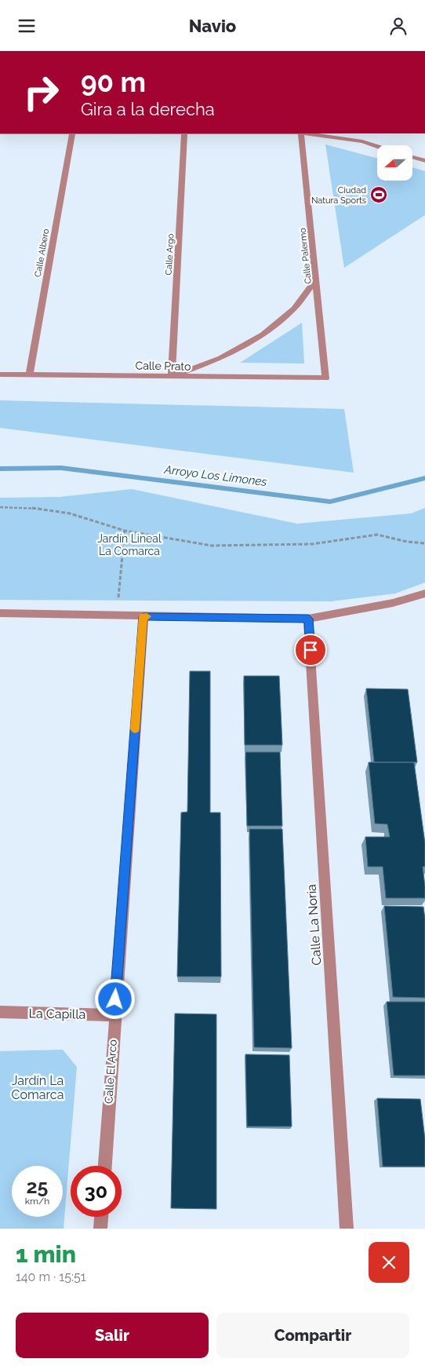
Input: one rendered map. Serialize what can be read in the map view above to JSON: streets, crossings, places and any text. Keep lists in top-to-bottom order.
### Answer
{
  "streets": {
    "street": [
      "Calle Albero",
      "Calle Argo",
      "Calle Palermo",
      "Calle Prato",
      "Calle La Noria",
      "La Capilla",
      "Calle El Arco"
    ]
  },
  "crossings": [
    ["Calle Albero", "Calle Prato"],
    ["Calle Argo", "Calle Prato"],
    ["Calle Palermo", "Calle Prato"],
    ["La Capilla", "Calle El Arco"]
  ],
  "water": ["Arroyo Los Limones"],
  "parks": ["Jardín Lineal La Comarca", "Jardín La Comarca"],
  "places": {
    "sports": ["Ciudad Natura Sports"]
  },
  "north": "left",
  "page": {
    "header": "Navio",
    "turn": ["90 m", "Gira a la derecha"],
    "speed": "25 km/h",
    "limit": "30",
    "heading": ["1 min", "140 m · 15:51"],
    "buttons": ["Salir", "Compartir"]
  }
}
